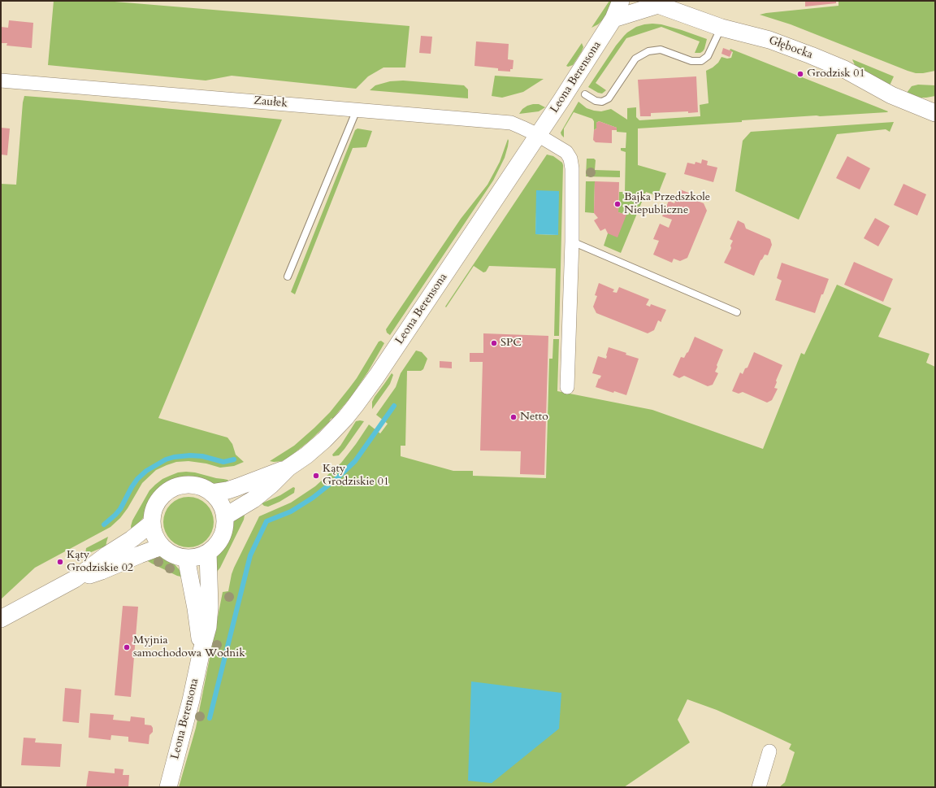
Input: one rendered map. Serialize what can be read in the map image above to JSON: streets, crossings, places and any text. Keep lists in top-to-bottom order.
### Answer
{
  "streets": {
    "street": ["Głębocka", "Leona Berensona", "Zaułek"]
  },
  "crossings": [
    ["Leona Berensona", "Zaułek"]
  ],
  "places": [
    "Grodzisk 01",
    "Bajka Przedszkole Niepubliczne",
    "SPC",
    "Netto",
    "Kąty Grodziskie 01",
    "Kąty Grodziskie 02",
    "Myjnia samochodowa Wodnik"
  ]
}
